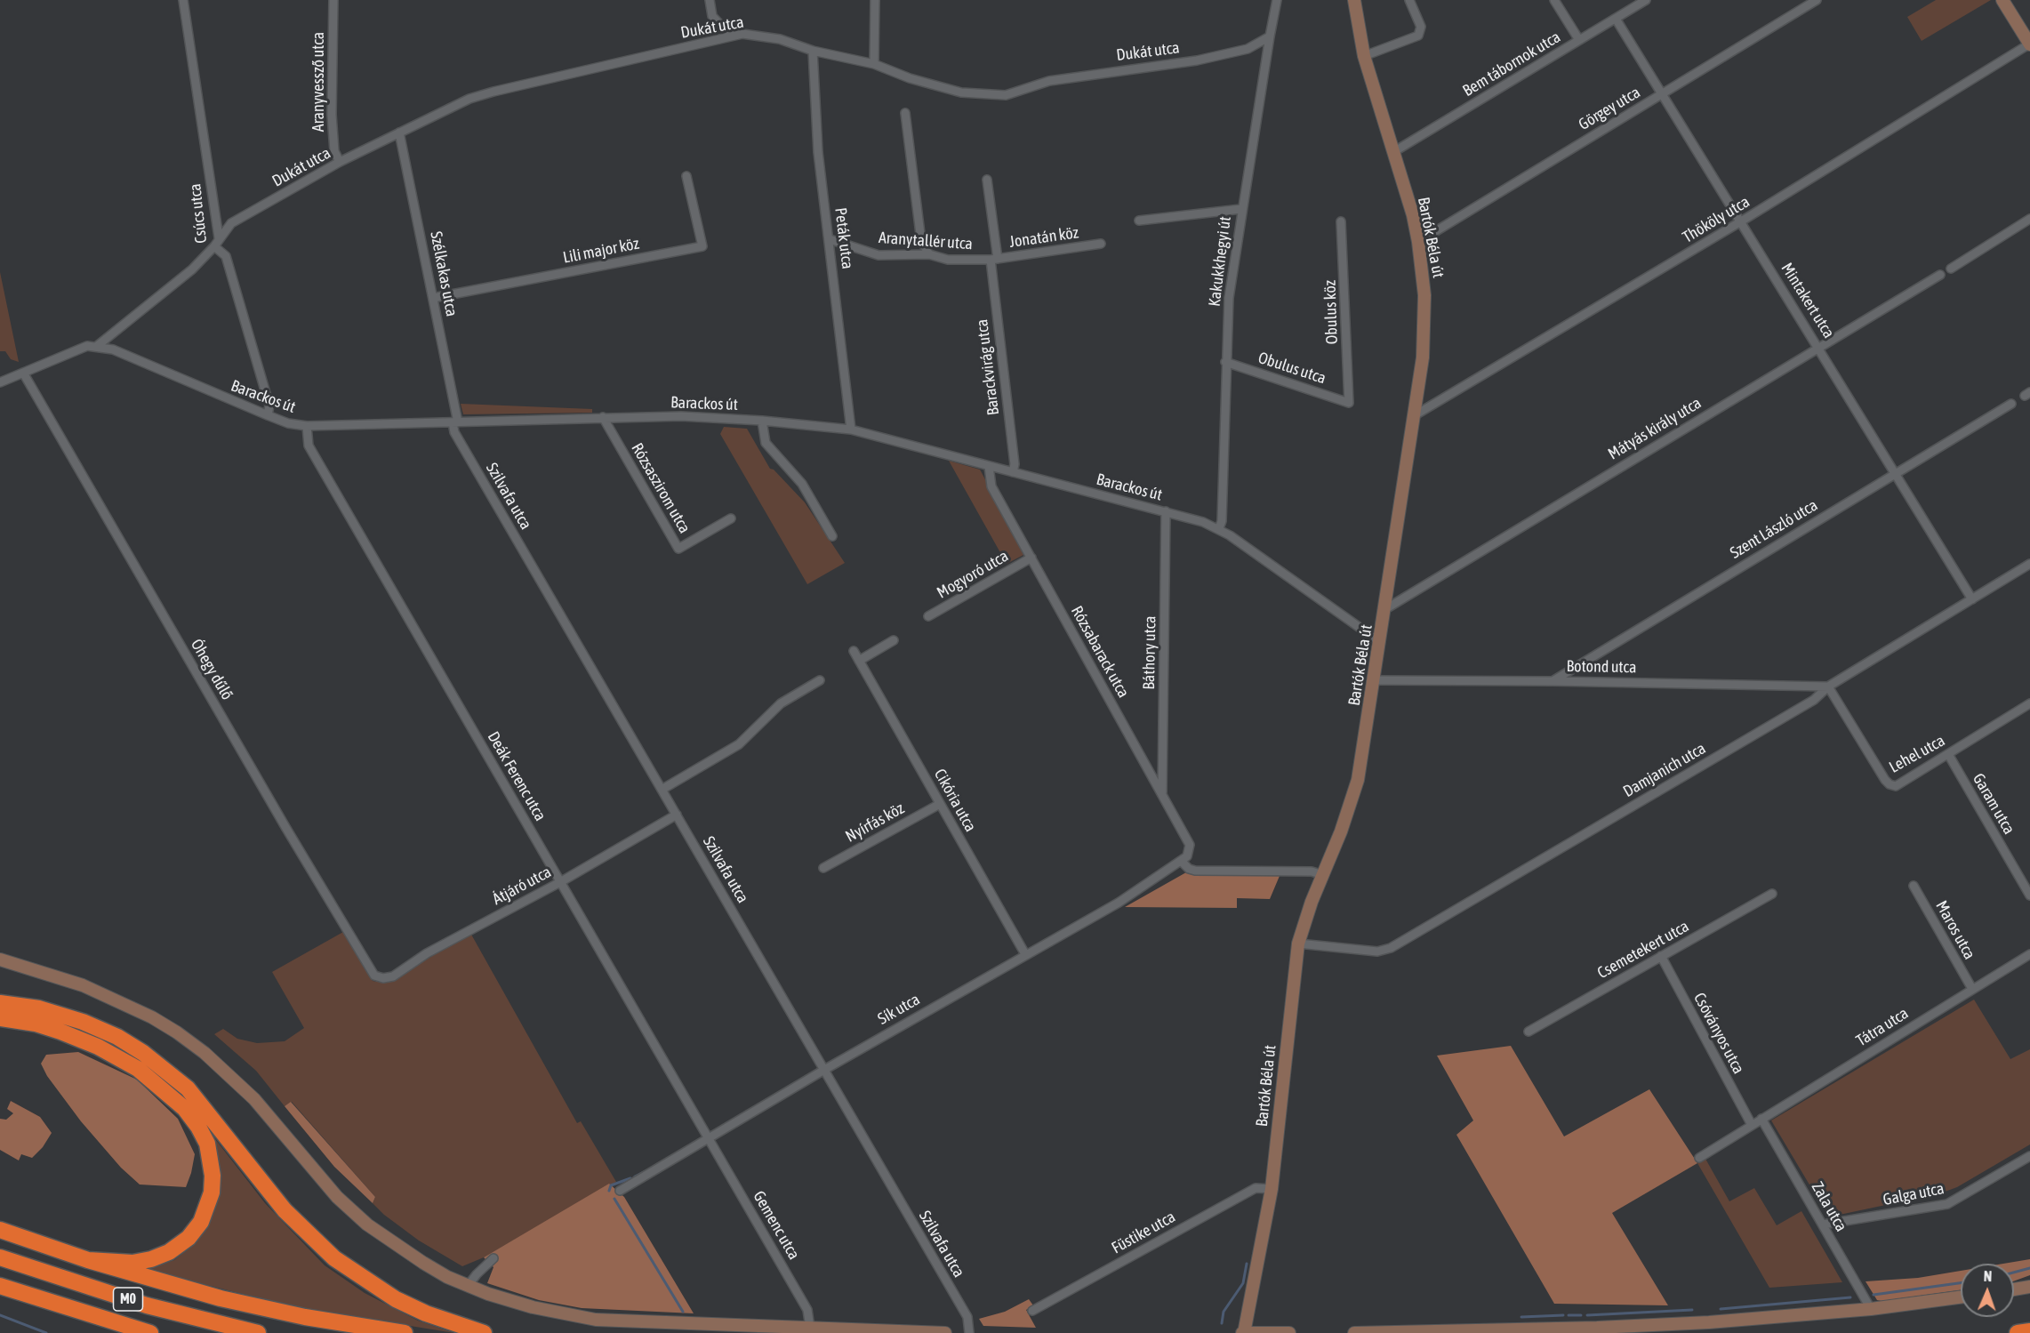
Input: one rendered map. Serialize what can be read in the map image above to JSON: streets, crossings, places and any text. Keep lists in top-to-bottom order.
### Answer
{
  "streets": {
    "highway": ["M0"],
    "street": [
      "Dukát utca",
      "Bem tábornok utca",
      "Aranyvessző utca",
      "Görgey utca",
      "Csúcs utca",
      "Thököly utca",
      "Jonatán köz",
      "Bartók Béla út",
      "Peták utca",
      "Aranytallér utca",
      "Lili major köz",
      "Kakukkhegyi út",
      "Szélkakas utca",
      "Mintakert utca",
      "Obulus köz",
      "Barackvirág utca",
      "Obulus utca",
      "Barackos út",
      "Mátyás király utca",
      "Rózsaszirom utca",
      "Szilvafa utca",
      "Szent László utca",
      "Mogyoró utca",
      "Rózsabarack utca",
      "Báthory utca",
      "Botond utca",
      "Óhegy dűlő",
      "Lehel utca",
      "Damjanich utca",
      "Deák Ferenc utca",
      "Cikória utca",
      "Garam utca",
      "Nyírfás köz",
      "Átjáró utca",
      "Maros utca",
      "Csemetekert utca",
      "Sík utca",
      "Tátra utca",
      "Csóványos utca",
      "Galga utca",
      "Zala utca",
      "Gemenc utca",
      "Füstike utca"
    ]
  },
  "crossings": [
    ["Dukát utca", "Aranyvessző utca"],
    ["Dukát utca", "Csúcs utca"],
    ["Dukát utca", "Peták utca"],
    ["Dukát utca", "Kakukkhegyi út"],
    ["Dukát utca", "Szélkakas utca"],
    ["Bem tábornok utca", "Bartók Béla út"],
    ["Bem tábornok utca", "Mintakert utca"],
    ["Görgey utca", "Bartók Béla út"],
    ["Görgey utca", "Mintakert utca"],
    ["Csúcs utca", "Barackos út"],
    ["Thököly utca", "Bartók Béla út"],
    ["Thököly utca", "Mintakert utca"],
    ["Jonatán köz", "Aranytallér utca"],
    ["Jonatán köz", "Barackvirág utca"],
    ["Bartók Béla út", "Barackos út"],
    ["Bartók Béla út", "Mátyás király utca"],
    ["Bartók Béla út", "Botond utca"],
    ["Bartók Béla út", "Damjanich utca"],
    ["Bartók Béla út", "Füstike utca"],
    ["Peták utca", "Aranytallér utca"],
    ["Peták utca", "Barackos út"],
    ["Aranytallér utca", "Barackvirág utca"],
    ["Lili major köz", "Szélkakas utca"],
    ["Kakukkhegyi út", "Obulus utca"],
    ["Kakukkhegyi út", "Barackos út"],
    ["Szélkakas utca", "Barackos út"],
    ["Szélkakas utca", "Szilvafa utca"],
    ["Mintakert utca", "Mátyás király utca"],
    ["Mintakert utca", "Szent László utca"],
    ["Mintakert utca", "Damjanich utca"],
    ["Obulus köz", "Obulus utca"],
    ["Barackvirág utca", "Barackos út"],
    ["Barackos út", "Rózsaszirom utca"],
    ["Barackos út", "Szilvafa utca"],
    ["Barackos út", "Rózsabarack utca"],
    ["Barackos út", "Báthory utca"],
    ["Barackos út", "Óhegy dűlő"],
    ["Barackos út", "Deák Ferenc utca"],
    ["Szilvafa utca", "Átjáró utca"],
    ["Szilvafa utca", "Sík utca"],
    ["Szent László utca", "Botond utca"],
    ["Mogyoró utca", "Rózsabarack utca"],
    ["Rózsabarack utca", "Báthory utca"],
    ["Rózsabarack utca", "Sík utca"],
    ["Botond utca", "Lehel utca"],
    ["Botond utca", "Damjanich utca"],
    ["Óhegy dűlő", "Átjáró utca"],
    ["Lehel utca", "Damjanich utca"],
    ["Lehel utca", "Garam utca"],
    ["Deák Ferenc utca", "Átjáró utca"],
    ["Deák Ferenc utca", "Sík utca"],
    ["Deák Ferenc utca", "Gemenc utca"],
    ["Cikória utca", "Nyírfás köz"],
    ["Cikória utca", "Sík utca"],
    ["Maros utca", "Tátra utca"],
    ["Csemetekert utca", "Csóványos utca"],
    ["Sík utca", "Gemenc utca"],
    ["Tátra utca", "Csóványos utca"],
    ["Tátra utca", "Zala utca"],
    ["Galga utca", "Zala utca"]
  ],
  "north": "top"
}
